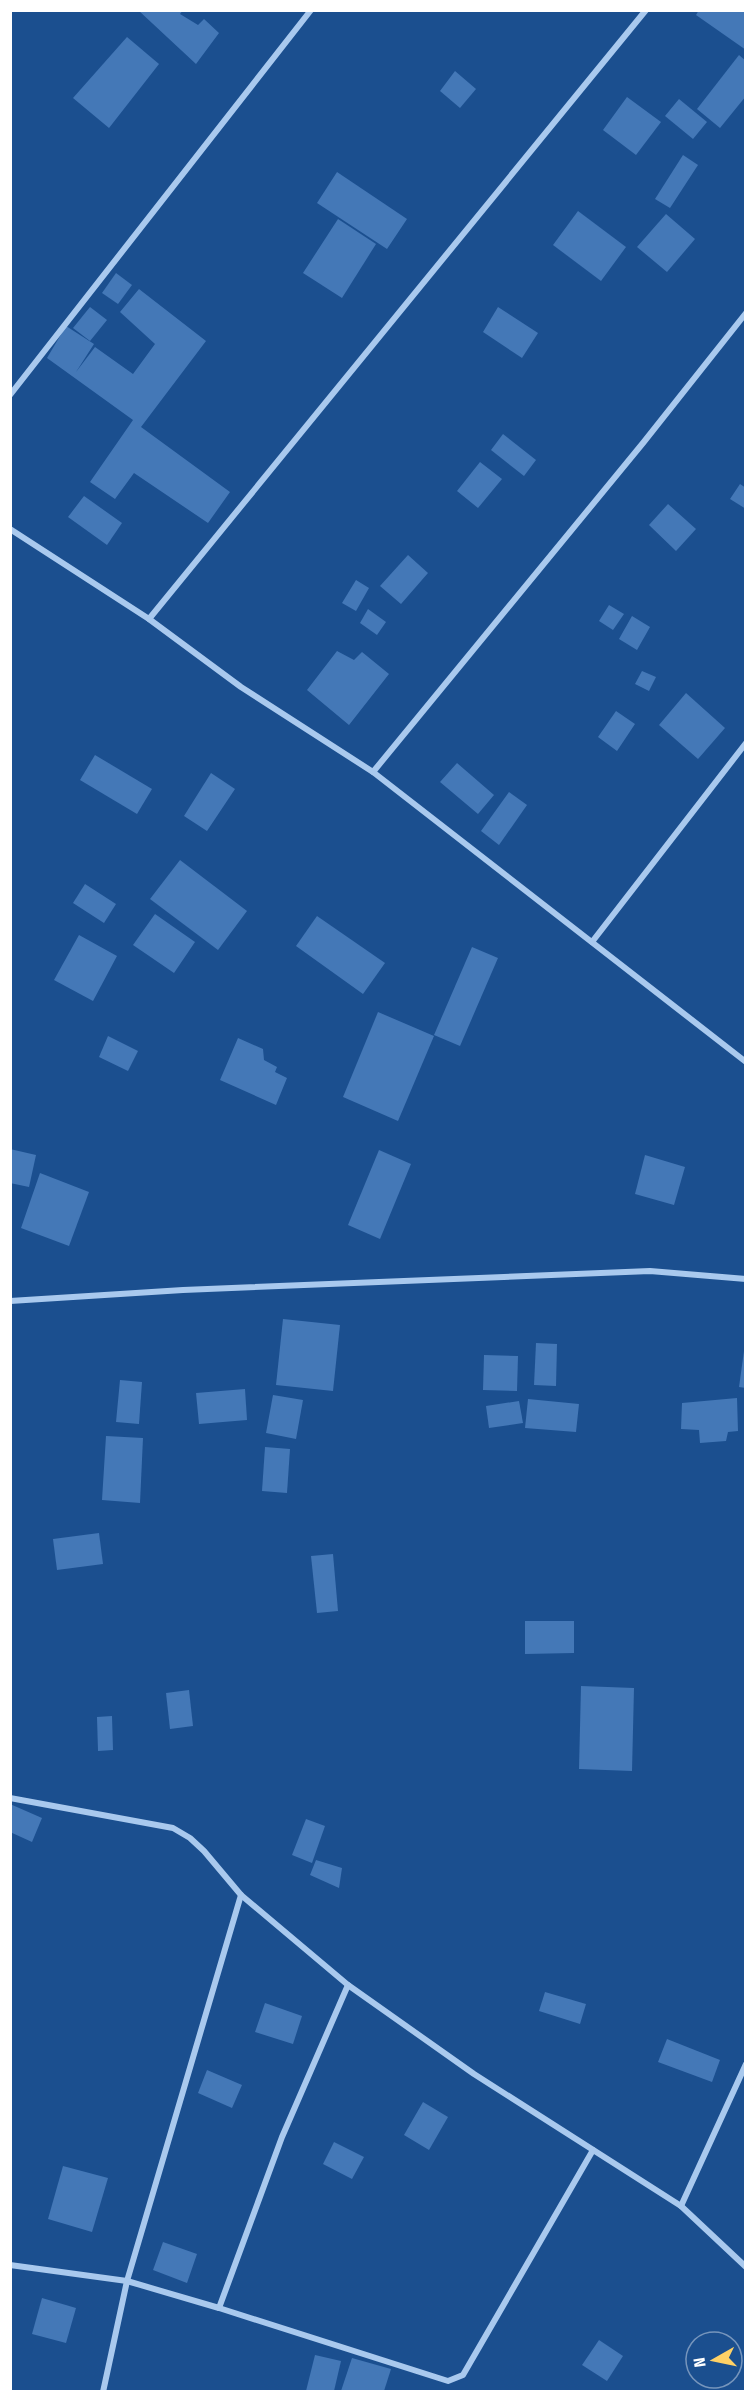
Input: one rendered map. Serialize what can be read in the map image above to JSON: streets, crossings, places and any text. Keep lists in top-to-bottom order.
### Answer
{
  "north": "left"
}
